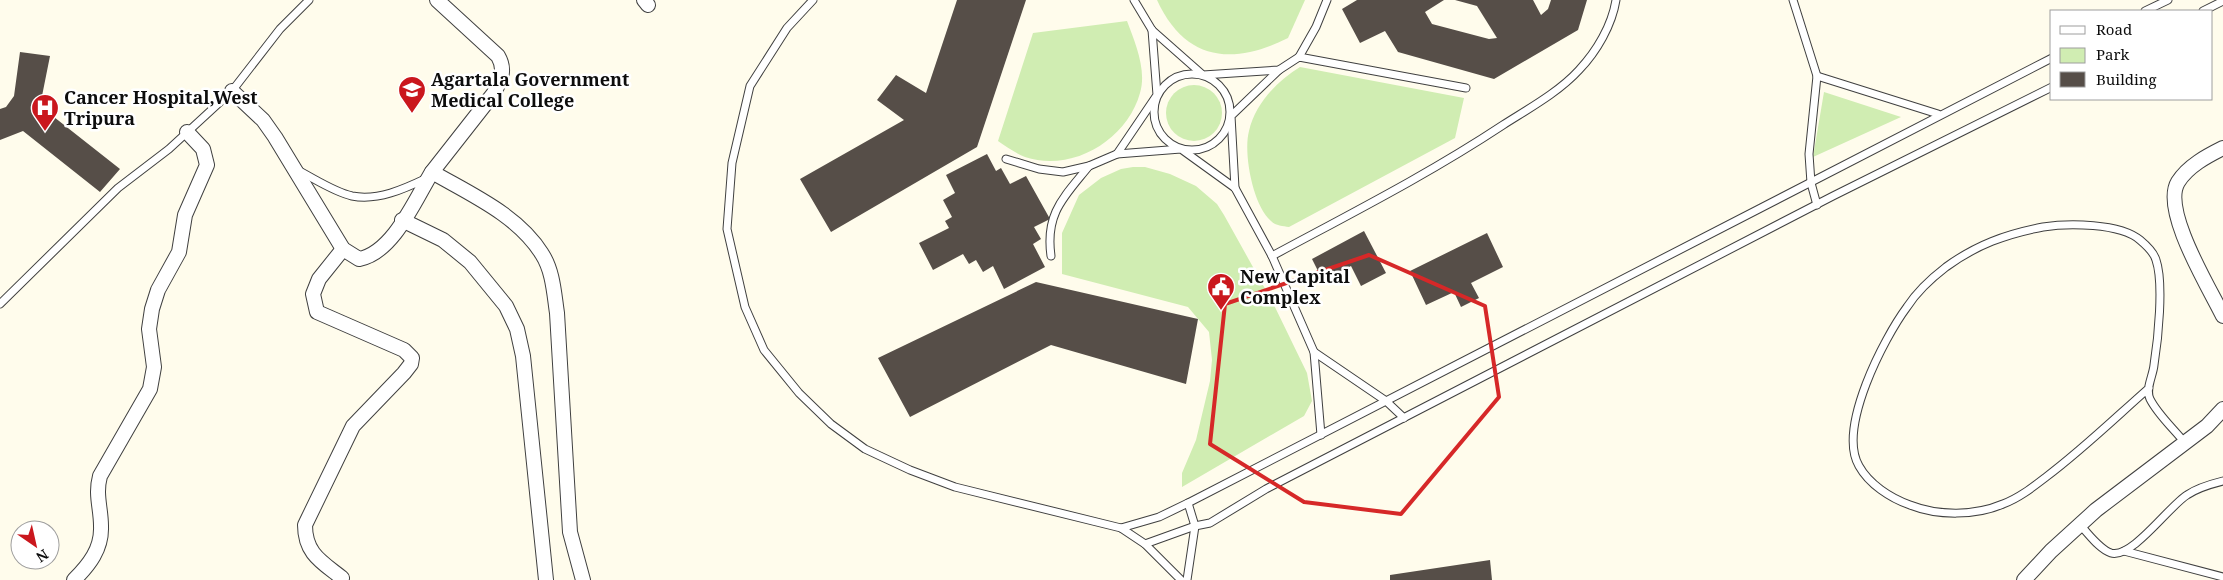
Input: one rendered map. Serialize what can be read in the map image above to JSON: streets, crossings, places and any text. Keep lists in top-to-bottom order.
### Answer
{
  "places": {
    "school or university": ["Agartala Government Medical College"],
    "hospital": ["Cancer Hospital,West Tripura"],
    "public building": ["New Capital Complex"]
  },
  "legend": ["Road", "Park", "Building"],
  "north": "bottom right"
}
